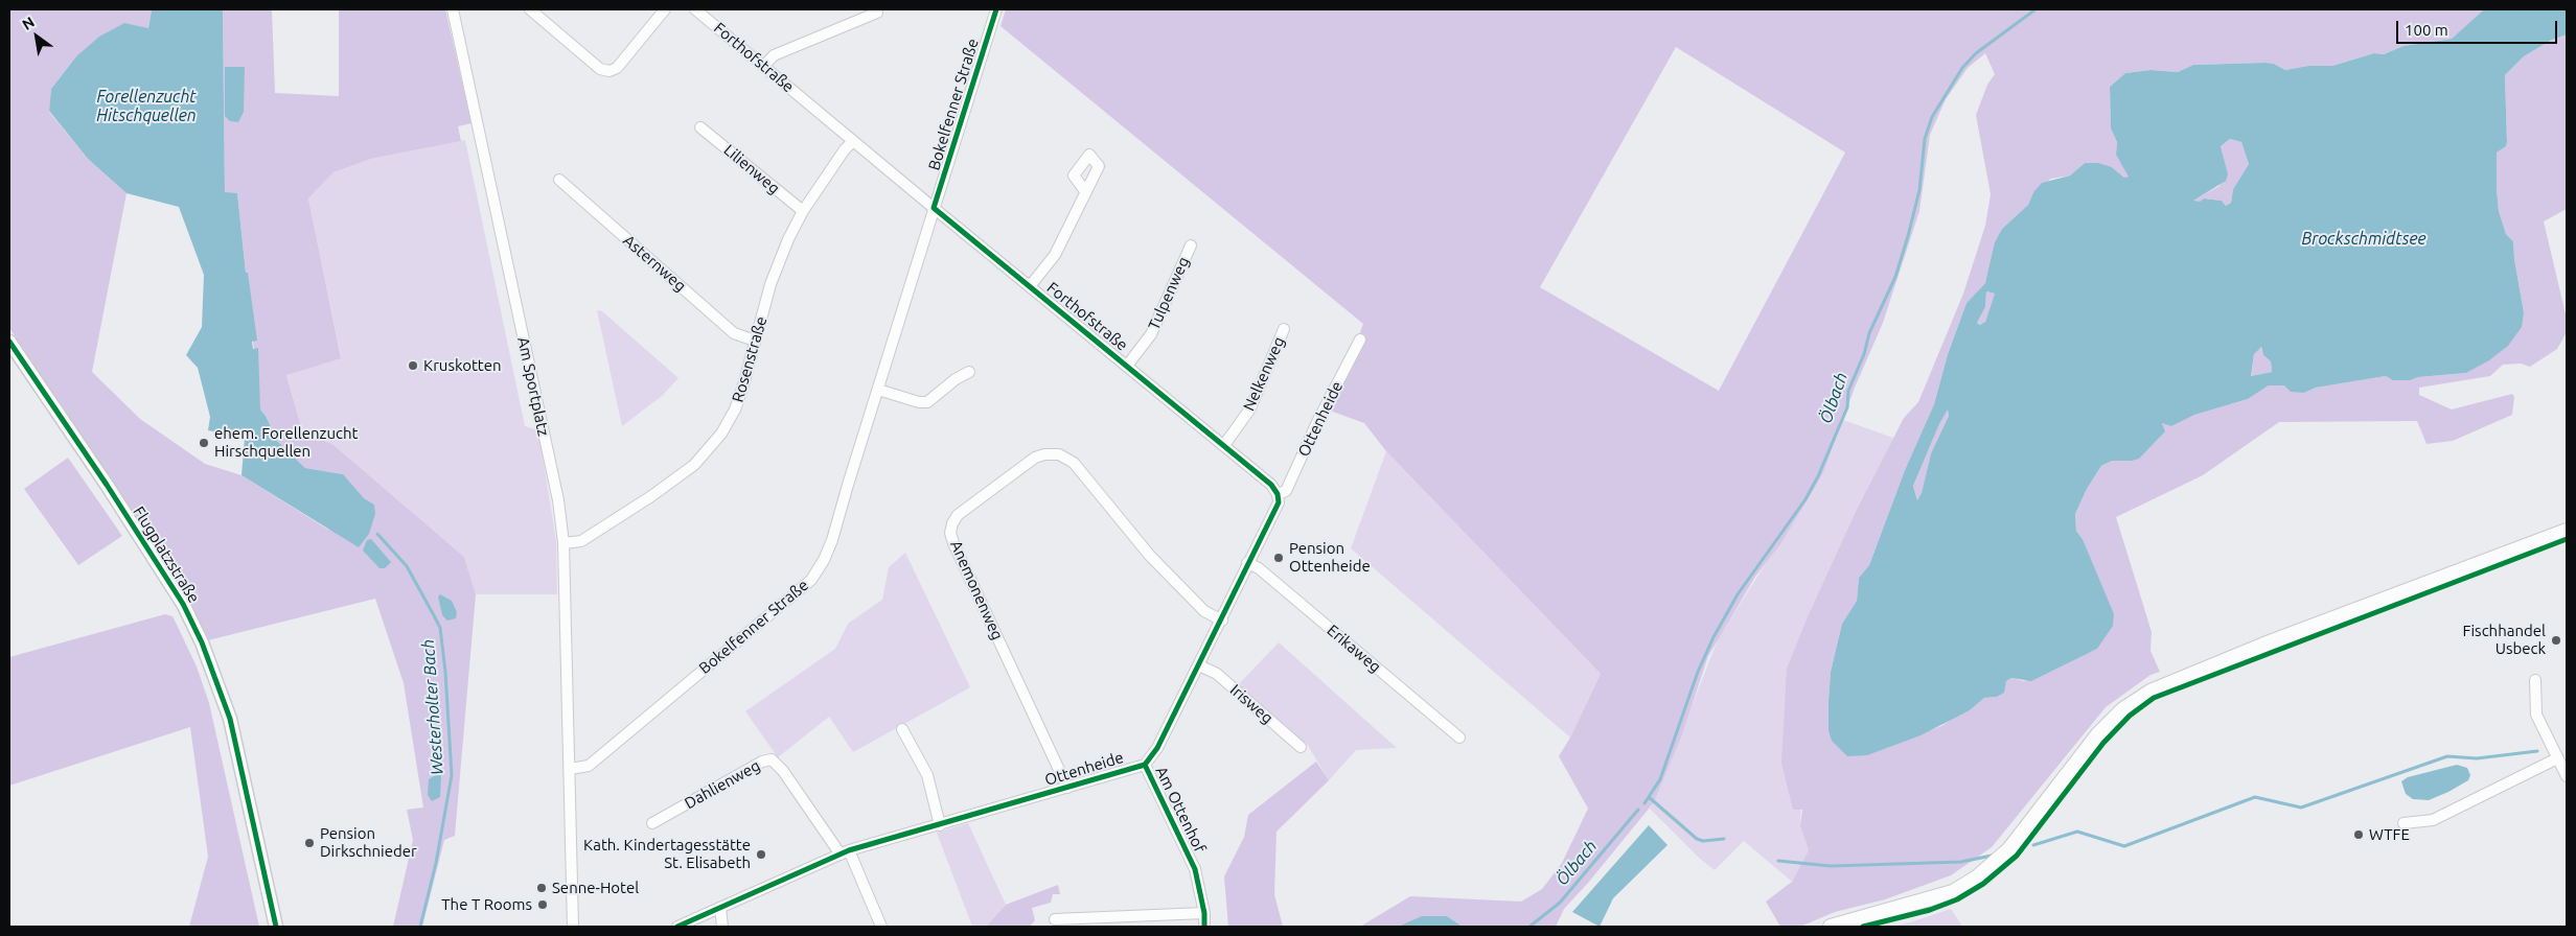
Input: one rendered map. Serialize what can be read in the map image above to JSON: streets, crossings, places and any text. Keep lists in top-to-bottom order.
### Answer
{
  "streets": {
    "street": [
      "Forthofstraße",
      "Bokelfenner Straße",
      "Lilienweg",
      "Asternweg",
      "Tulpenweg",
      "Rosenstraße",
      "Nelkenweg",
      "Am Sportplatz",
      "Ottenheide",
      "Flugplatzstraße",
      "Anemonenweg",
      "Erikaweg",
      "Irisweg",
      "Dahlienweg",
      "Am Ottenhof"
    ]
  },
  "crossings": [
    ["Forthofstraße", "Bokelfenner Straße"],
    ["Forthofstraße", "Tulpenweg"],
    ["Forthofstraße", "Rosenstraße"],
    ["Forthofstraße", "Nelkenweg"],
    ["Bokelfenner Straße", "Am Sportplatz"],
    ["Lilienweg", "Rosenstraße"],
    ["Asternweg", "Rosenstraße"],
    ["Rosenstraße", "Am Sportplatz"],
    ["Ottenheide", "Anemonenweg"],
    ["Ottenheide", "Erikaweg"],
    ["Ottenheide", "Irisweg"],
    ["Ottenheide", "Dahlienweg"],
    ["Ottenheide", "Am Ottenhof"]
  ],
  "water": [
    "Forellenzucht Hitschquellen",
    "Brockschmidtsee",
    "Ölbach",
    "Westerholter Bach"
  ],
  "places": [
    "Kruskotten",
    "ehem. Forellenzucht Hirschquellen",
    "Pension Ottenheide",
    "Fischhandel Usbeck",
    "WTFE",
    "Pension Dirkschnieder",
    "Kath. Kindertagesstätte St. Elisabeth",
    "Senne-Hotel",
    "The T Rooms"
  ],
  "scale_bar": "100 m",
  "north": "top left"
}
